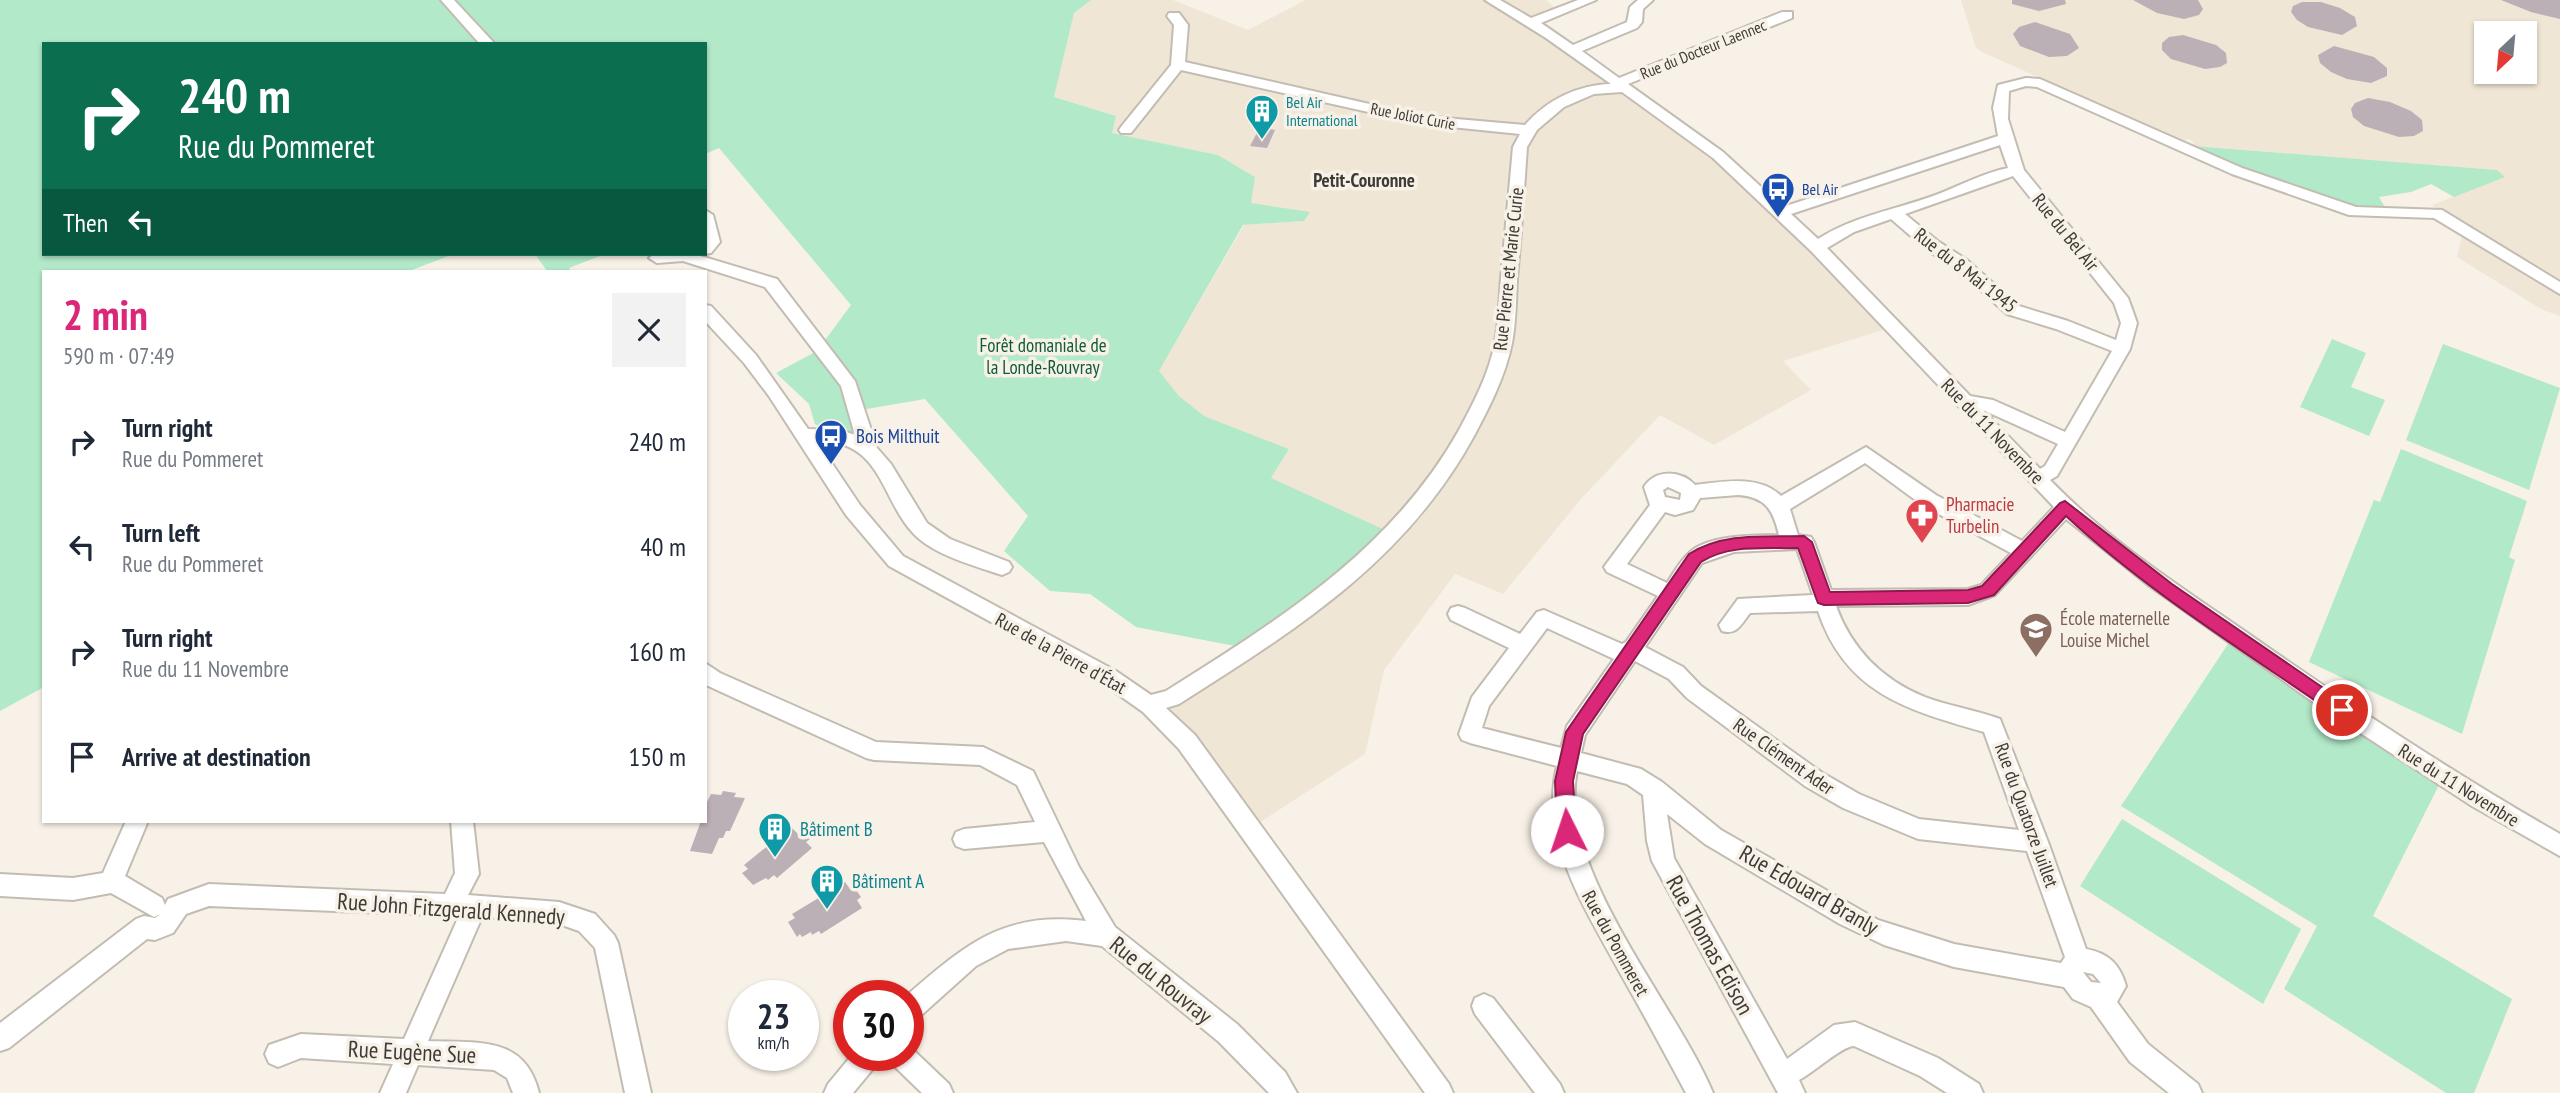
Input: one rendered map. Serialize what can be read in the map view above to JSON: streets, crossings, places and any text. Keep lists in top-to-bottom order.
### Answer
{
  "streets": {
    "street": [
      "Rue du Docteur Laennec",
      "Rue Joliot Curie",
      "Rue du Bel Air",
      "Rue Pierre et Marie Curie",
      "Rue du 8 Mai 1945",
      "Rue du 11 Novembre",
      "Rue de la Pierre d'État",
      "Rue Clément Ader",
      "Rue du Quatorze Juillet",
      "Rue Edouard Branly",
      "Rue John Fitzgerald Kennedy",
      "Rue du Pommeret",
      "Rue Thomas Edison",
      "Rue du Rouvray",
      "Rue Eugène Sue"
    ]
  },
  "crossings": [
    ["Rue du Docteur Laennec", "Rue du 11 Novembre"],
    ["Rue Joliot Curie", "Rue Pierre et Marie Curie"],
    ["Rue du Bel Air", "Rue du 8 Mai 1945"],
    ["Rue du Bel Air", "Rue du 11 Novembre"],
    ["Rue Pierre et Marie Curie", "Rue de la Pierre d'État"],
    ["Rue Clément Ader", "Rue du Quatorze Juillet"],
    ["Rue Clément Ader", "Rue Edouard Branly"],
    ["Rue Clément Ader", "Rue du Pommeret"],
    ["Rue du Quatorze Juillet", "Rue Edouard Branly"],
    ["Rue Edouard Branly", "Rue du Pommeret"],
    ["Rue Edouard Branly", "Rue Thomas Edison"]
  ],
  "districts": ["Petit-Couronne"],
  "parks": ["Forêt domaniale de la Londe-Rouvray"],
  "places": {
    "building": ["Bel Air International", "Bâtiment B", "Bâtiment A"],
    "bus stop": ["Bel Air", "Bois Milthuit"],
    "pharmacy": ["Pharmacie Turbelin"],
    "school or university": ["École maternelle Louise Michel"]
  },
  "north": "bottom left",
  "page": {
    "turn": ["240 m", "Rue du Pommeret"],
    "then": "Then",
    "heading": ["2 min", "590 m · 07:49"],
    "list": [
      {
        "name": "Turn right",
        "note": "Rue du Pommeret",
        "value": "240 m"
      },
      {
        "name": "Turn left",
        "note": "Rue du Pommeret",
        "value": "40 m"
      },
      {
        "name": "Turn right",
        "note": "Rue du 11 Novembre",
        "value": "160 m"
      },
      {
        "name": "Arrive at destination",
        "value": "150 m"
      }
    ],
    "speed": "23 km/h",
    "limit": "30"
  }
}
